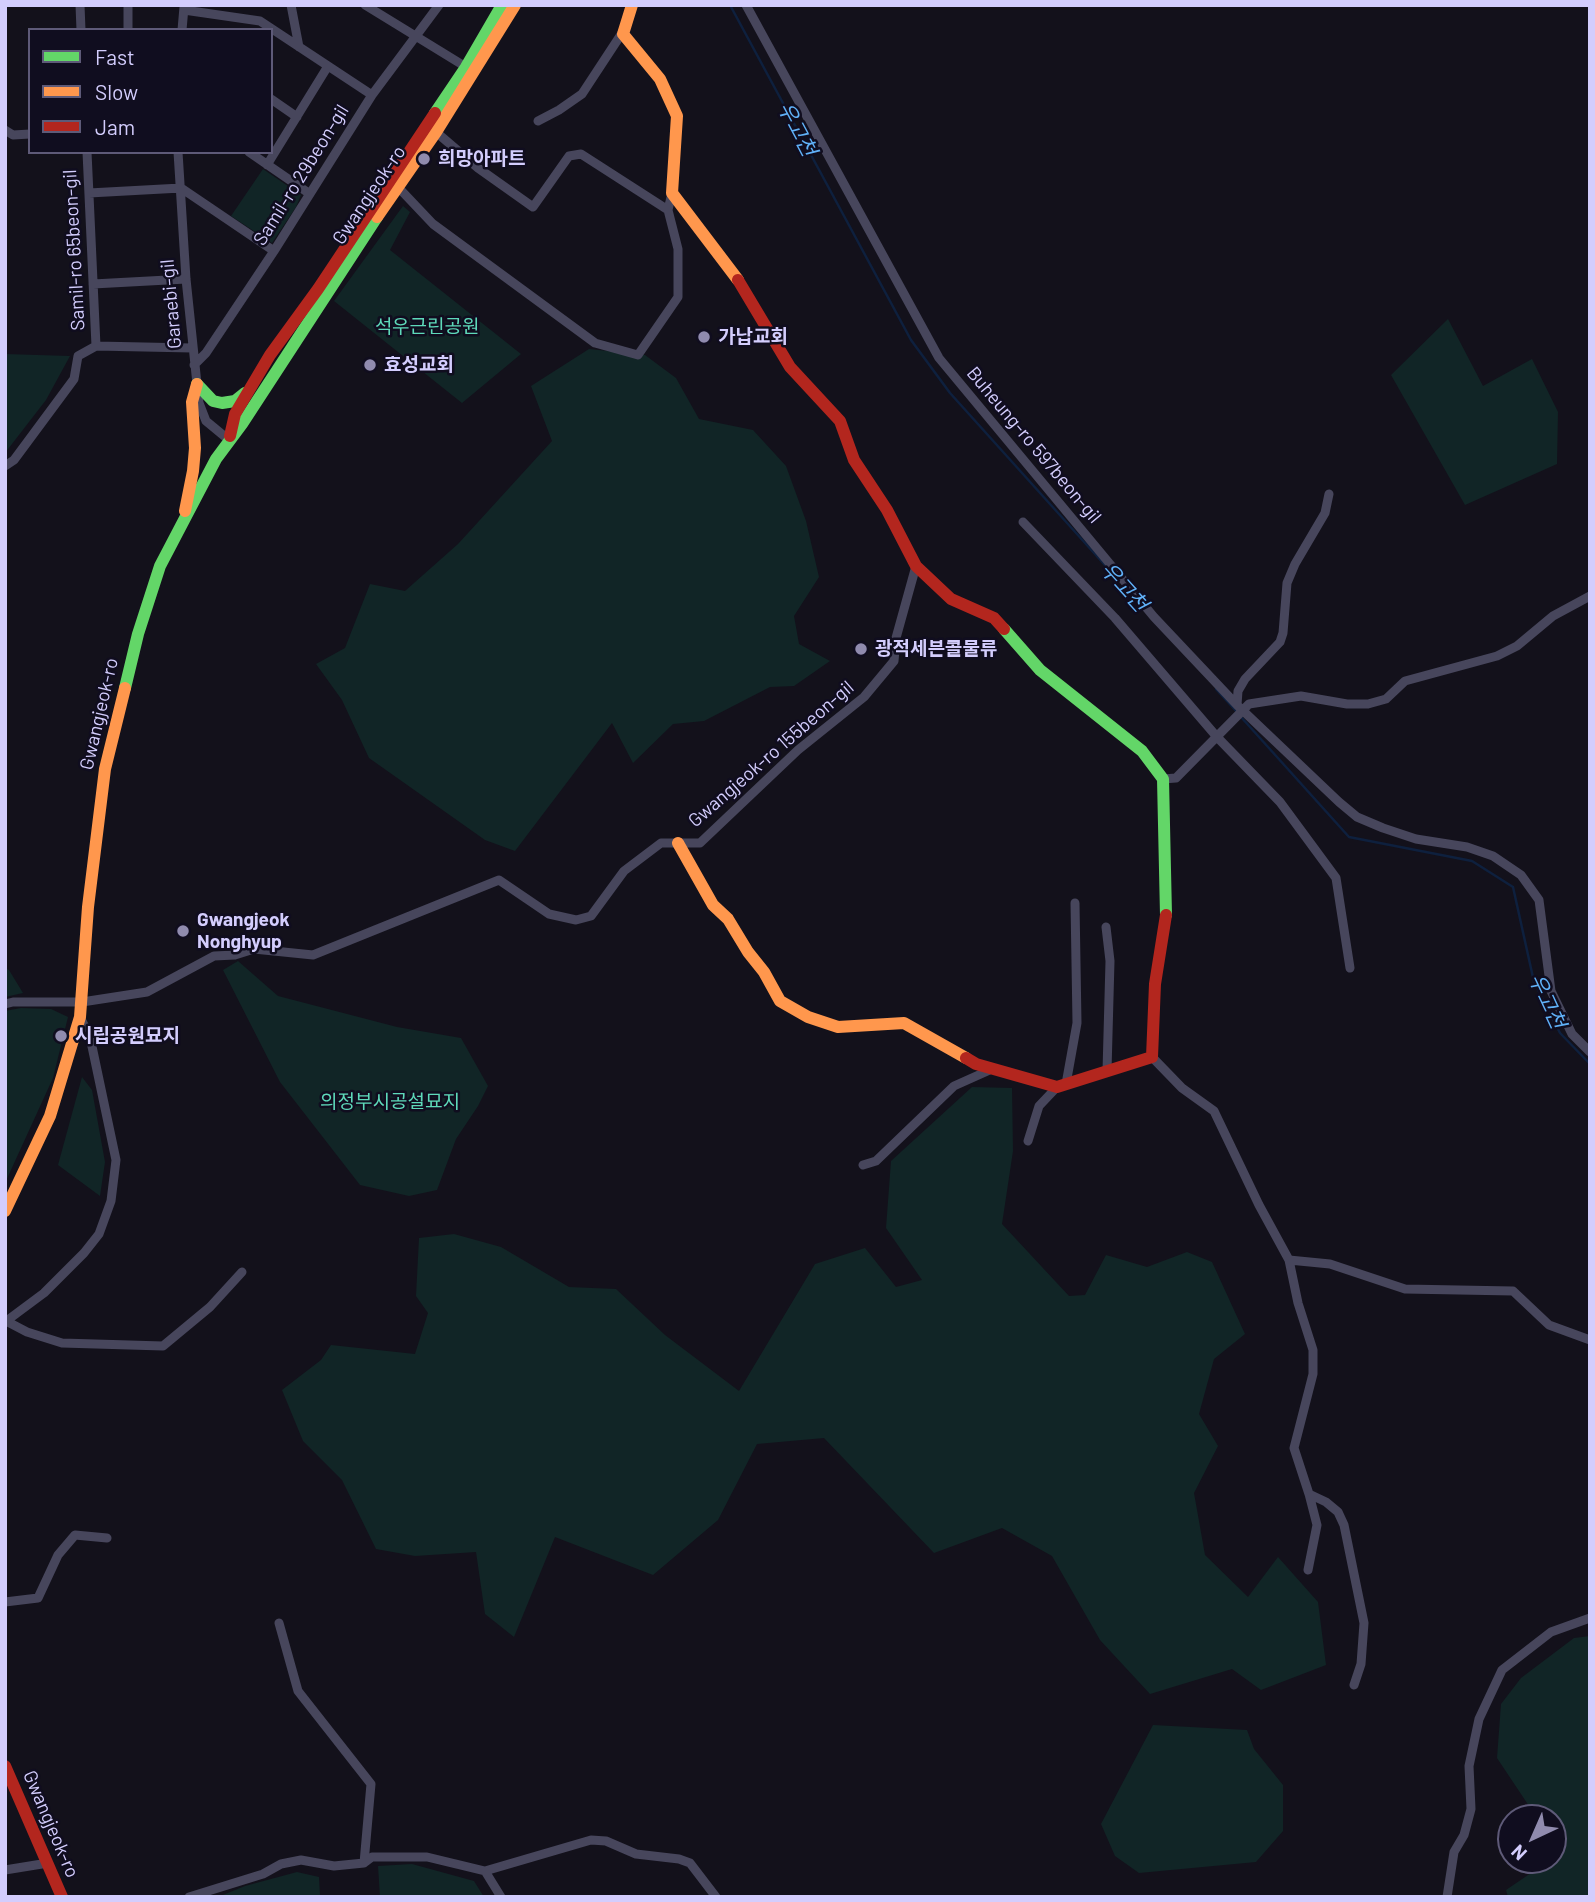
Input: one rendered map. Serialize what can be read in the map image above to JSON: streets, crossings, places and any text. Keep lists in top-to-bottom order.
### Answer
{
  "streets": {
    "main road": ["Gwangjeok-ro"],
    "street": [
      "Samil-ro 29beon-gil",
      "Samil-ro 65beon-gil",
      "Garaebi-gil",
      "Buheung-ro 597beon-gil",
      "Gwangjeok-ro 155beon-gil"
    ]
  },
  "crossings": [
    ["Samil-ro 29beon-gil", "Garaebi-gil"],
    ["Gwangjeok-ro", "Garaebi-gil"],
    ["Gwangjeok-ro", "Gwangjeok-ro 155beon-gil"]
  ],
  "water": ["우고천"],
  "parks": ["석우근린공원", "의정부시공설묘지"],
  "places": [
    "희망아파트",
    "가납교회",
    "효성교회",
    "광적세븐콜물류",
    "Gwangjeok Nonghyup",
    "시립공원묘지"
  ],
  "legend": ["Fast", "Slow", "Jam"],
  "north": "bottom left"
}
